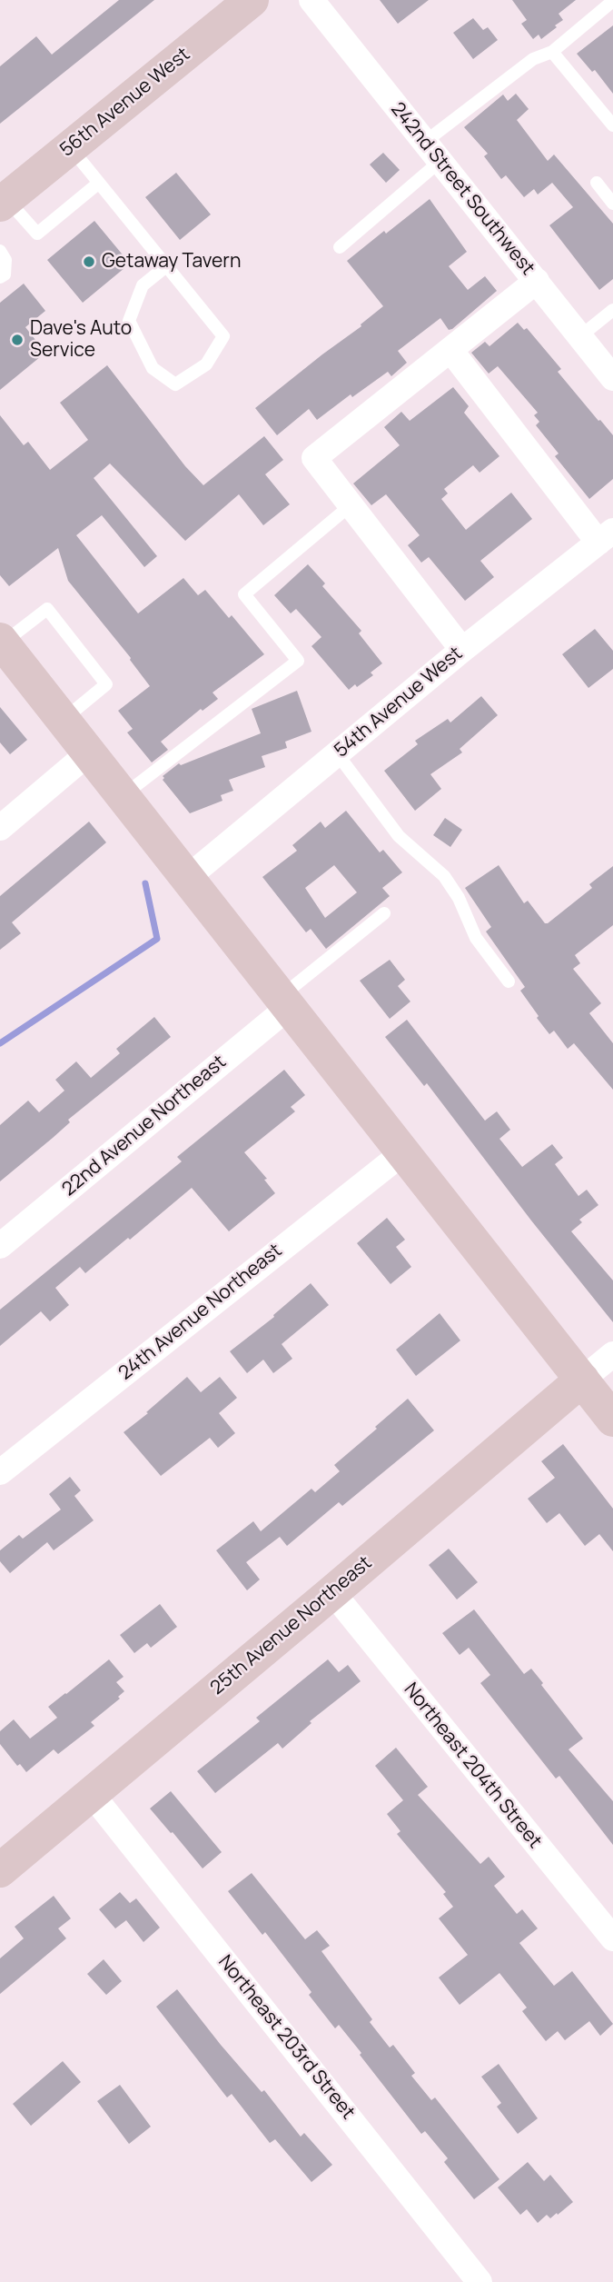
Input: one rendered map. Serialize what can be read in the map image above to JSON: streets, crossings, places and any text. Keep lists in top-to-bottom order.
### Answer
{
  "streets": {
    "main road": ["56th Avenue West", "25th Avenue Northeast"],
    "street": [
      "242nd Street Southwest",
      "54th Avenue West",
      "22nd Avenue Northeast",
      "24th Avenue Northeast",
      "Northeast 204th Street",
      "Northeast 203rd Street"
    ]
  },
  "crossings": [
    ["25th Avenue Northeast", "Northeast 204th Street"],
    ["25th Avenue Northeast", "Northeast 203rd Street"]
  ],
  "places": ["Getaway Tavern", "Dave's Auto Service"]
}
